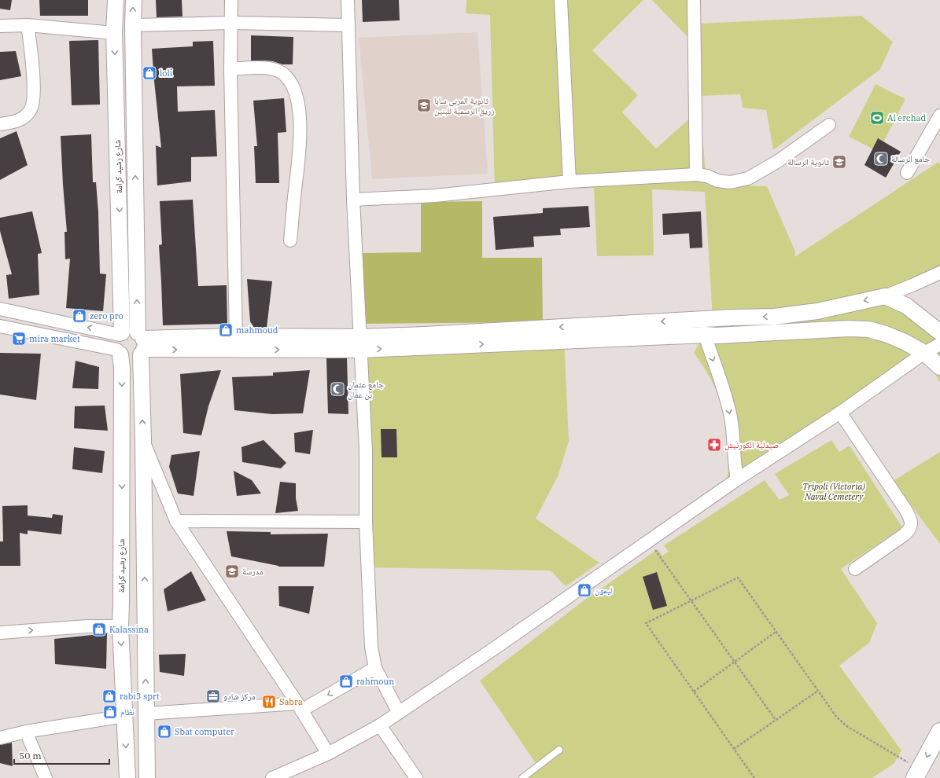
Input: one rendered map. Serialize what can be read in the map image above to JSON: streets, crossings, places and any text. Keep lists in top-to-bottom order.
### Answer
{
  "streets": {
    "street": ["شارع رشيد كرامة"]
  },
  "parks": ["Tripoli (Victoria) Naval Cemetery"],
  "places": {
    "shop": [
      "loli",
      "zero pro",
      "mahmoud",
      "ليمون",
      "Kalassina",
      "rahmoun",
      "rabi3 sprt",
      "نظام",
      "Sbat computer"
    ],
    "school or university": ["ثانوية المربي سابا زريق الرسمية للبنين", "ثانوية الرسالة", "مدرسة"],
    "sports": ["Al erchad"],
    "mosque": ["جامع الرسالة", "جامع عثمان بن عفان"],
    "supermarket": ["mira market"],
    "pharmacy": ["صيدلية الكورنيش"],
    "office": ["مركز شادو"],
    "restaurant": ["Sabra"]
  },
  "scale_bar": "50 m"
}
